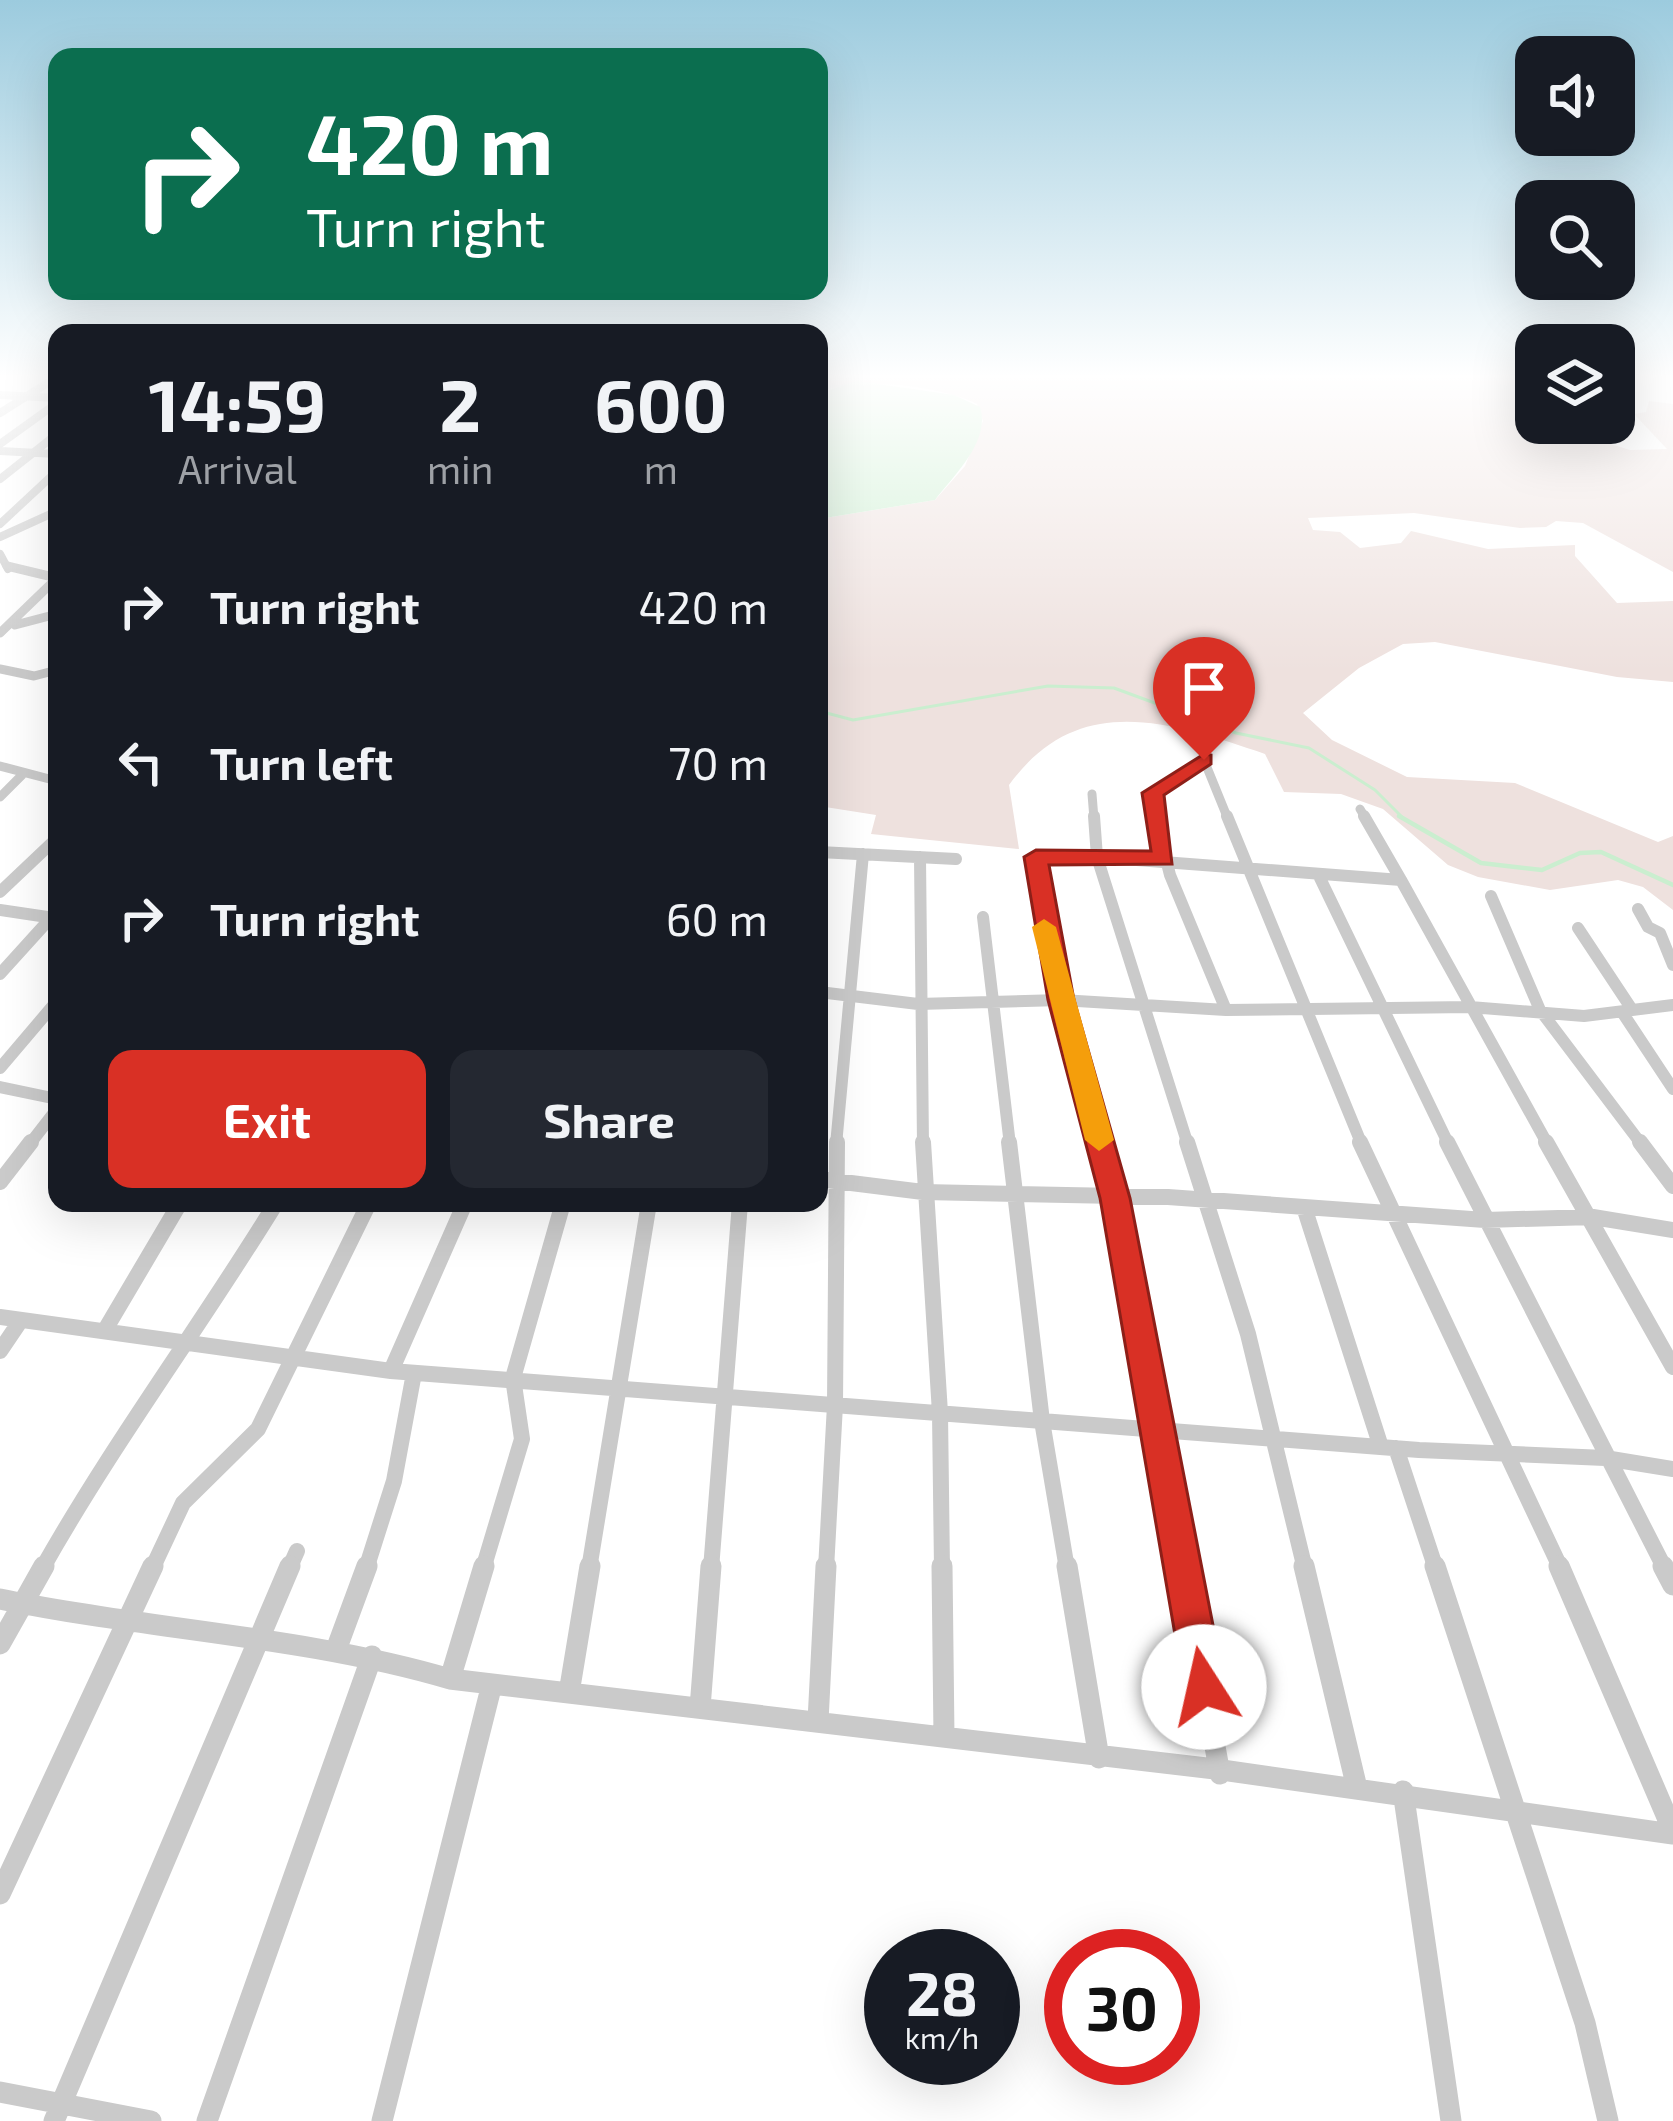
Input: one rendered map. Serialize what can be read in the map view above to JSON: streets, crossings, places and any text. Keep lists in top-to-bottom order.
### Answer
{
  "page": {
    "turn": ["420 m", "Turn right"],
    "eta": [
      "14:59",
      "Arrival",
      "2",
      "min",
      "600",
      "m"
    ],
    "list": [
      {
        "name": "Turn right",
        "value": "420 m"
      },
      {
        "name": "Turn left",
        "value": "70 m"
      },
      {
        "name": "Turn right",
        "value": "60 m"
      }
    ],
    "buttons": ["Exit", "Share"],
    "speed": "28 km/h",
    "limit": "30"
  }
}
